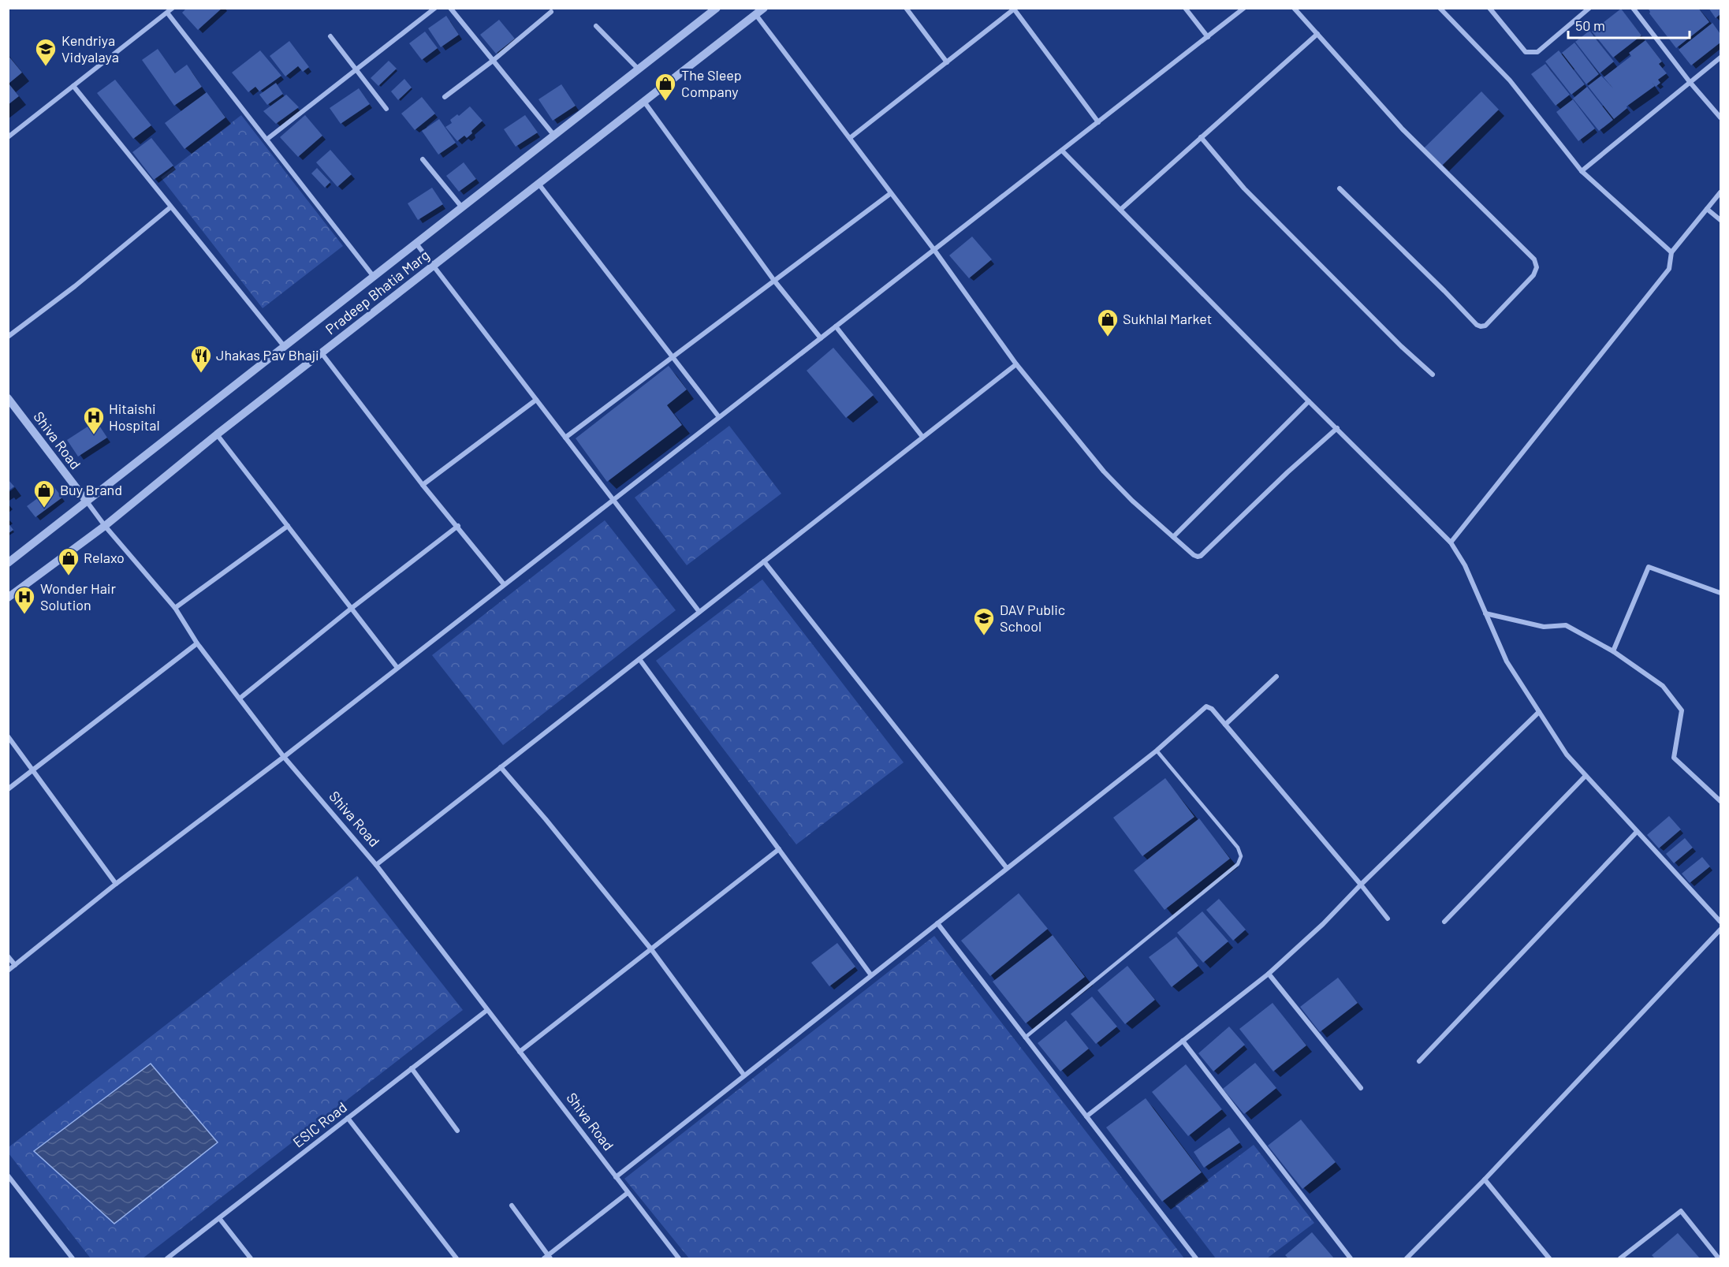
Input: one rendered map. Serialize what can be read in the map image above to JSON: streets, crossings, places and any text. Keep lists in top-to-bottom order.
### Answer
{
  "streets": {
    "street": ["Pradeep Bhatia Marg", "Shiva Road", "ESIC Road"]
  },
  "crossings": [
    ["Pradeep Bhatia Marg", "Shiva Road"],
    ["Shiva Road", "ESIC Road"]
  ],
  "places": {
    "school or university": ["Kendriya Vidyalaya", "DAV Public School"],
    "shop": [
      "The Sleep Company",
      "Sukhlal Market",
      "Buy Brand",
      "Relaxo"
    ],
    "restaurant": ["Jhakas Pav Bhaji"],
    "hospital": ["Hitaishi Hospital", "Wonder Hair Solution"]
  },
  "scale_bar": "50 m"
}
